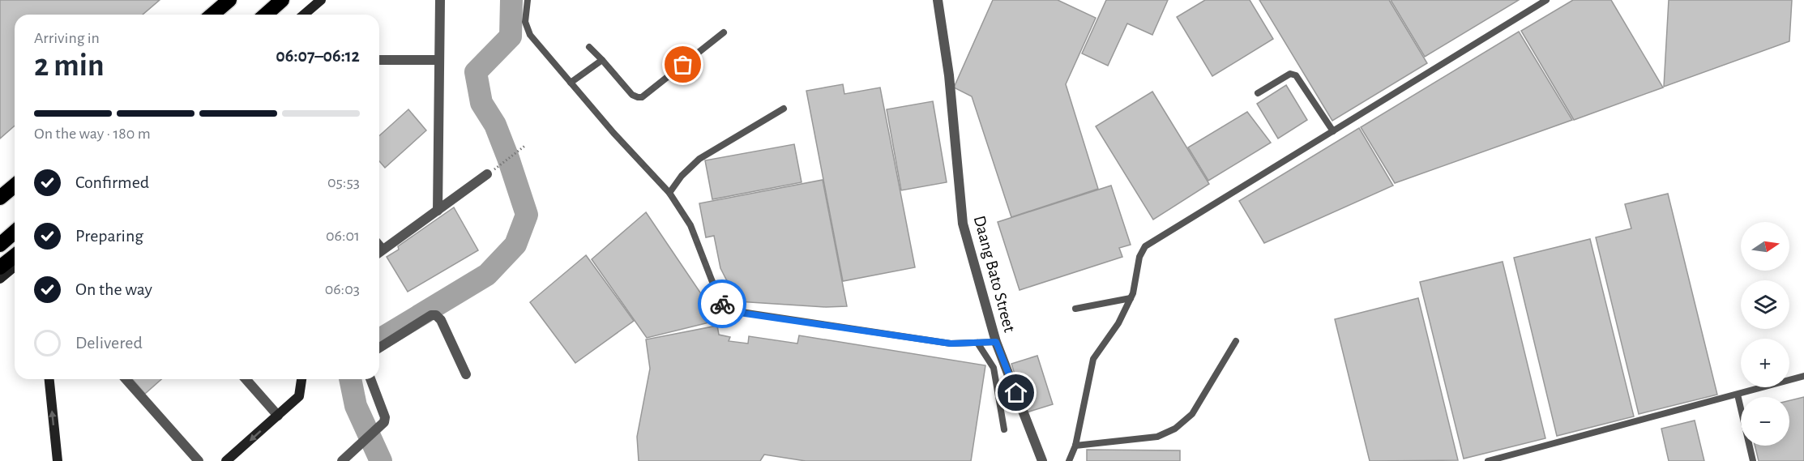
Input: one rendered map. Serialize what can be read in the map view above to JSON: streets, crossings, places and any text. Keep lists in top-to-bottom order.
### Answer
{
  "streets": {
    "street": ["Daang Bato Street"]
  },
  "north": "right",
  "page": {
    "heading": ["2 min", "Arriving in", "06:07–06:12"],
    "bar": "On the way · 180 m",
    "list": [
      ["Confirmed", "05:53"],
      ["Preparing", "06:01"],
      ["On the way", "06:03"],
      "Delivered"
    ],
    "map_buttons": ["+", "−"]
  }
}
